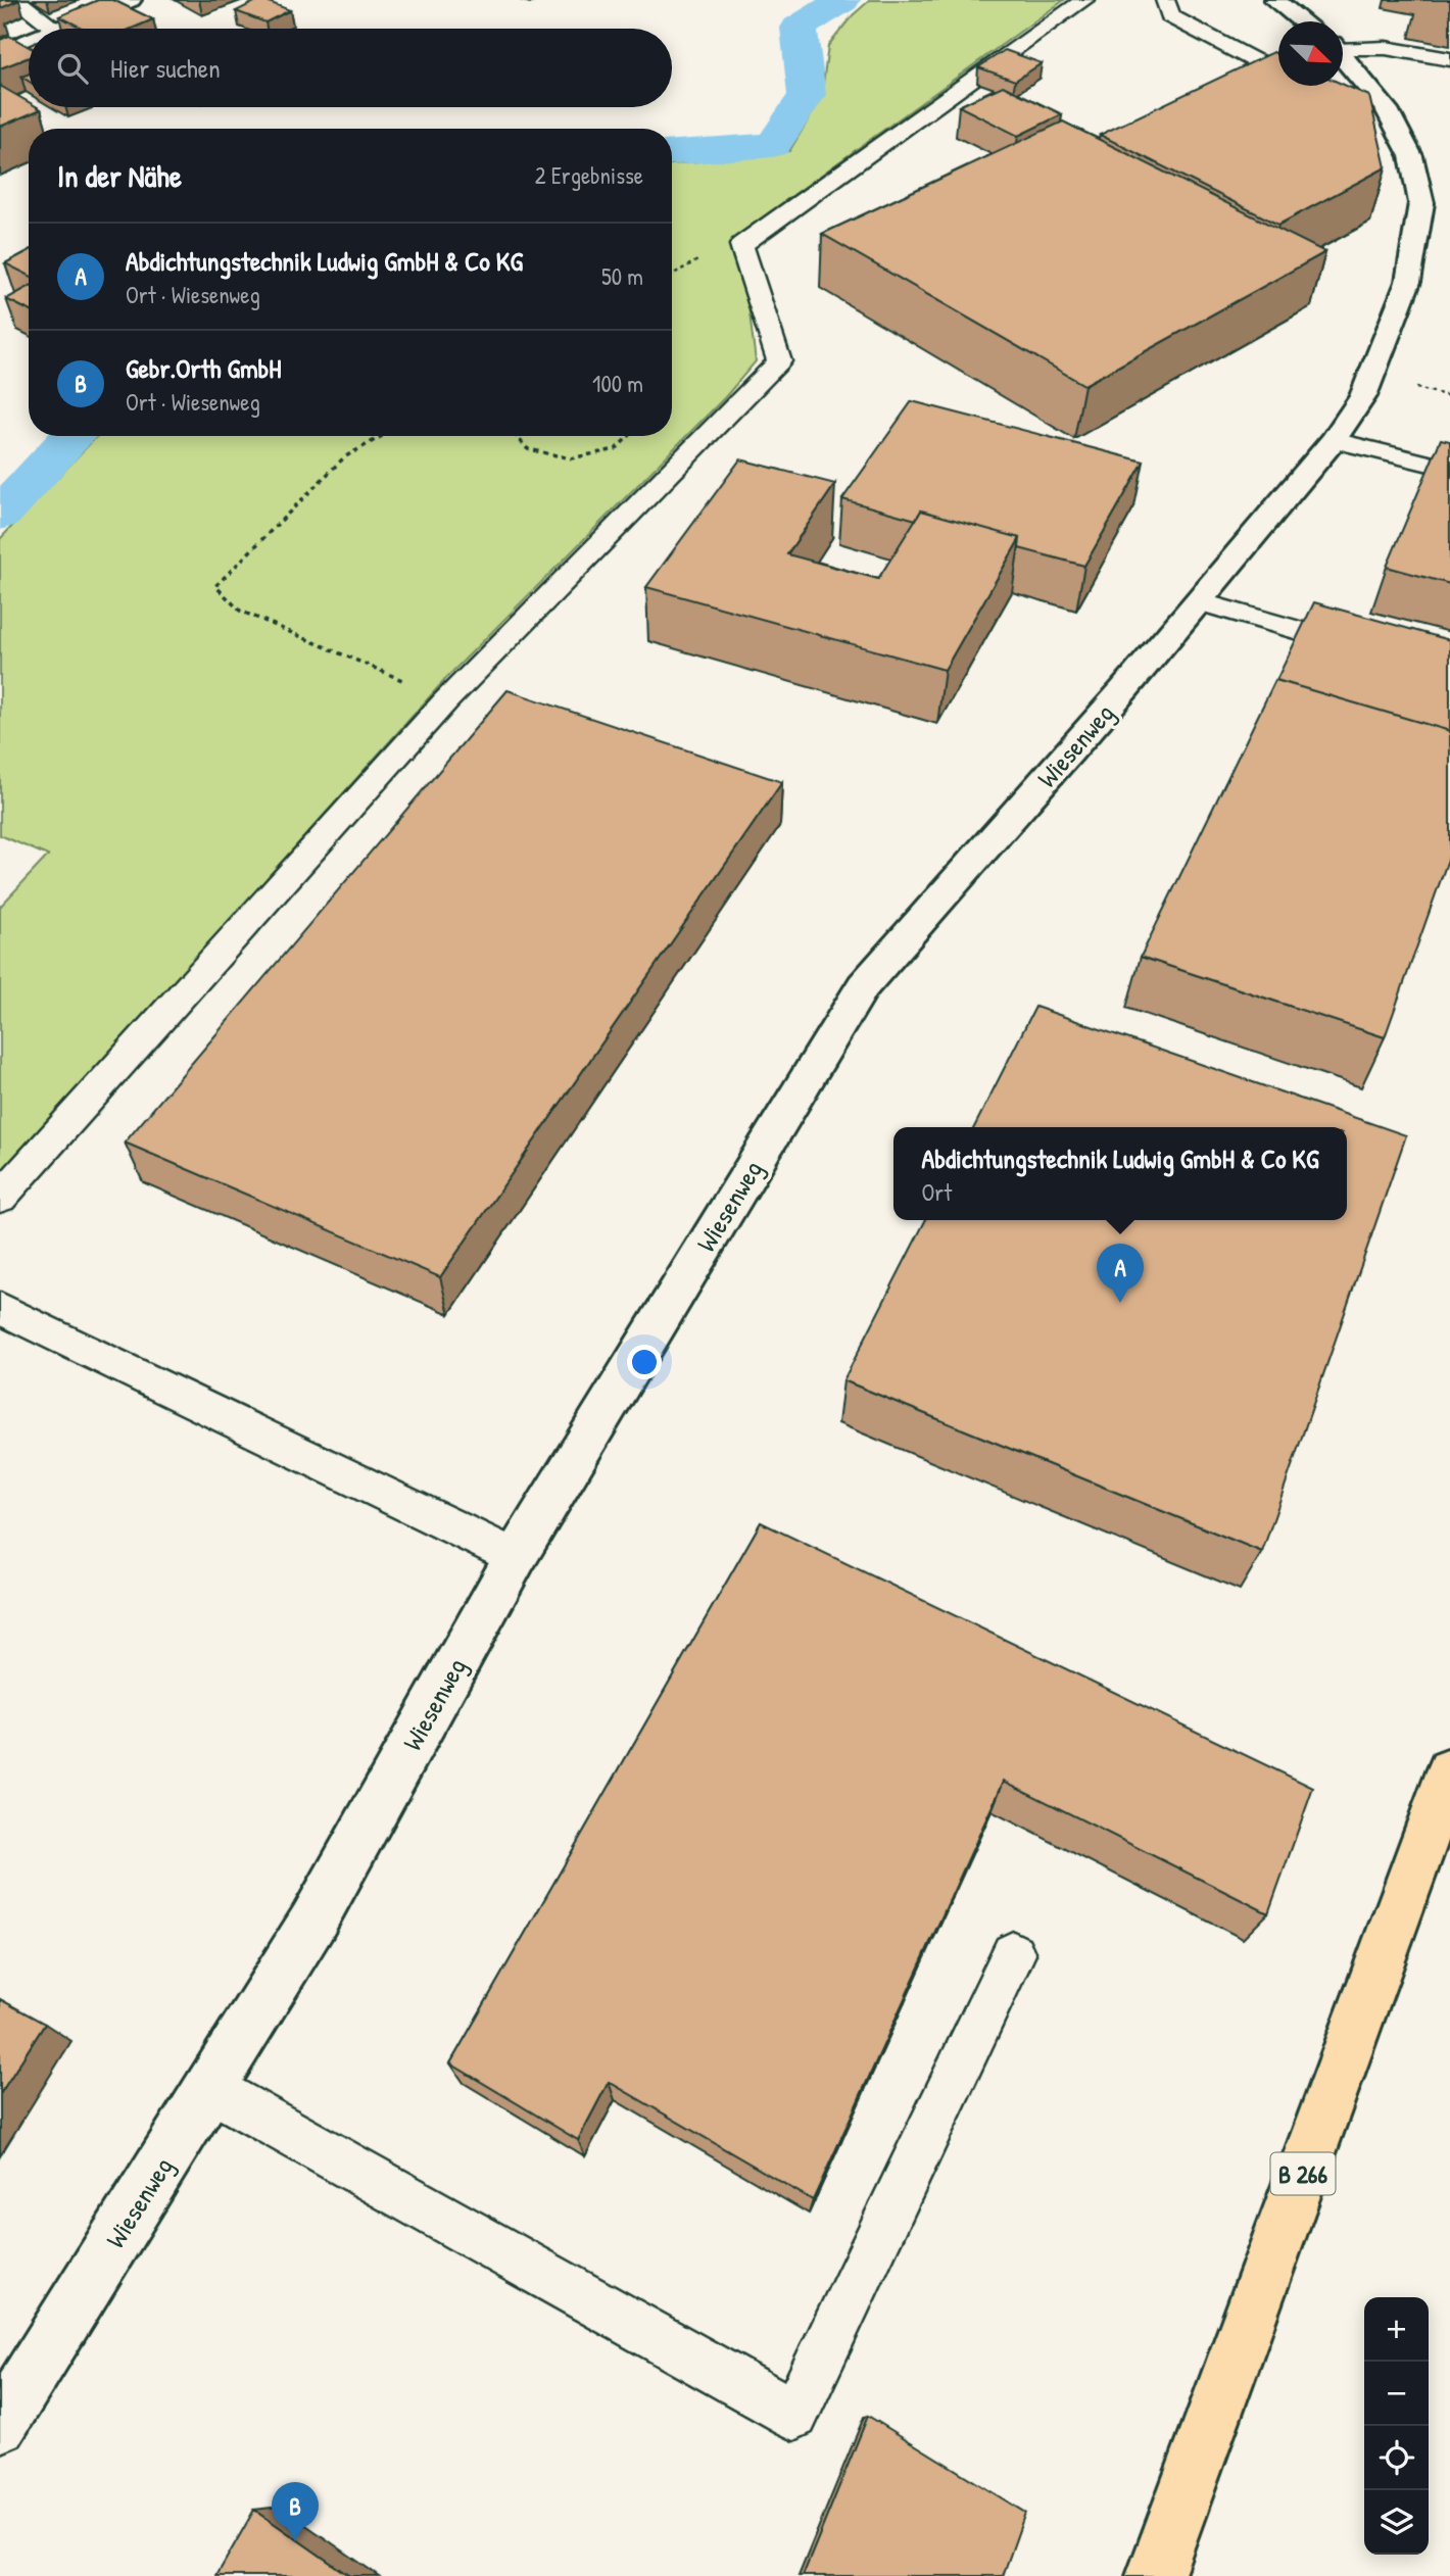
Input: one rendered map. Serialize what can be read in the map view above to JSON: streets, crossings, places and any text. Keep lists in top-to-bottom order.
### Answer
{
  "streets": {
    "highway": ["B 266"],
    "street": ["Wiesenweg"]
  },
  "north": "bottom right",
  "page": {
    "search": "Hier suchen",
    "heading": ["In der Nähe", "2 Ergebnisse"],
    "list": [
      {
        "mark": "A",
        "name": "Abdichtungstechnik Ludwig GmbH & Co KG",
        "note": "Ort · Wiesenweg",
        "value": "50 m"
      },
      {
        "mark": "B",
        "name": "Gebr.Orth GmbH",
        "note": "Ort · Wiesenweg",
        "value": "100 m"
      }
    ],
    "popup": ["Abdichtungstechnik Ludwig GmbH & Co KG", "Ort"],
    "pins": ["A", "B"],
    "map_buttons": ["+", "−"]
  }
}
